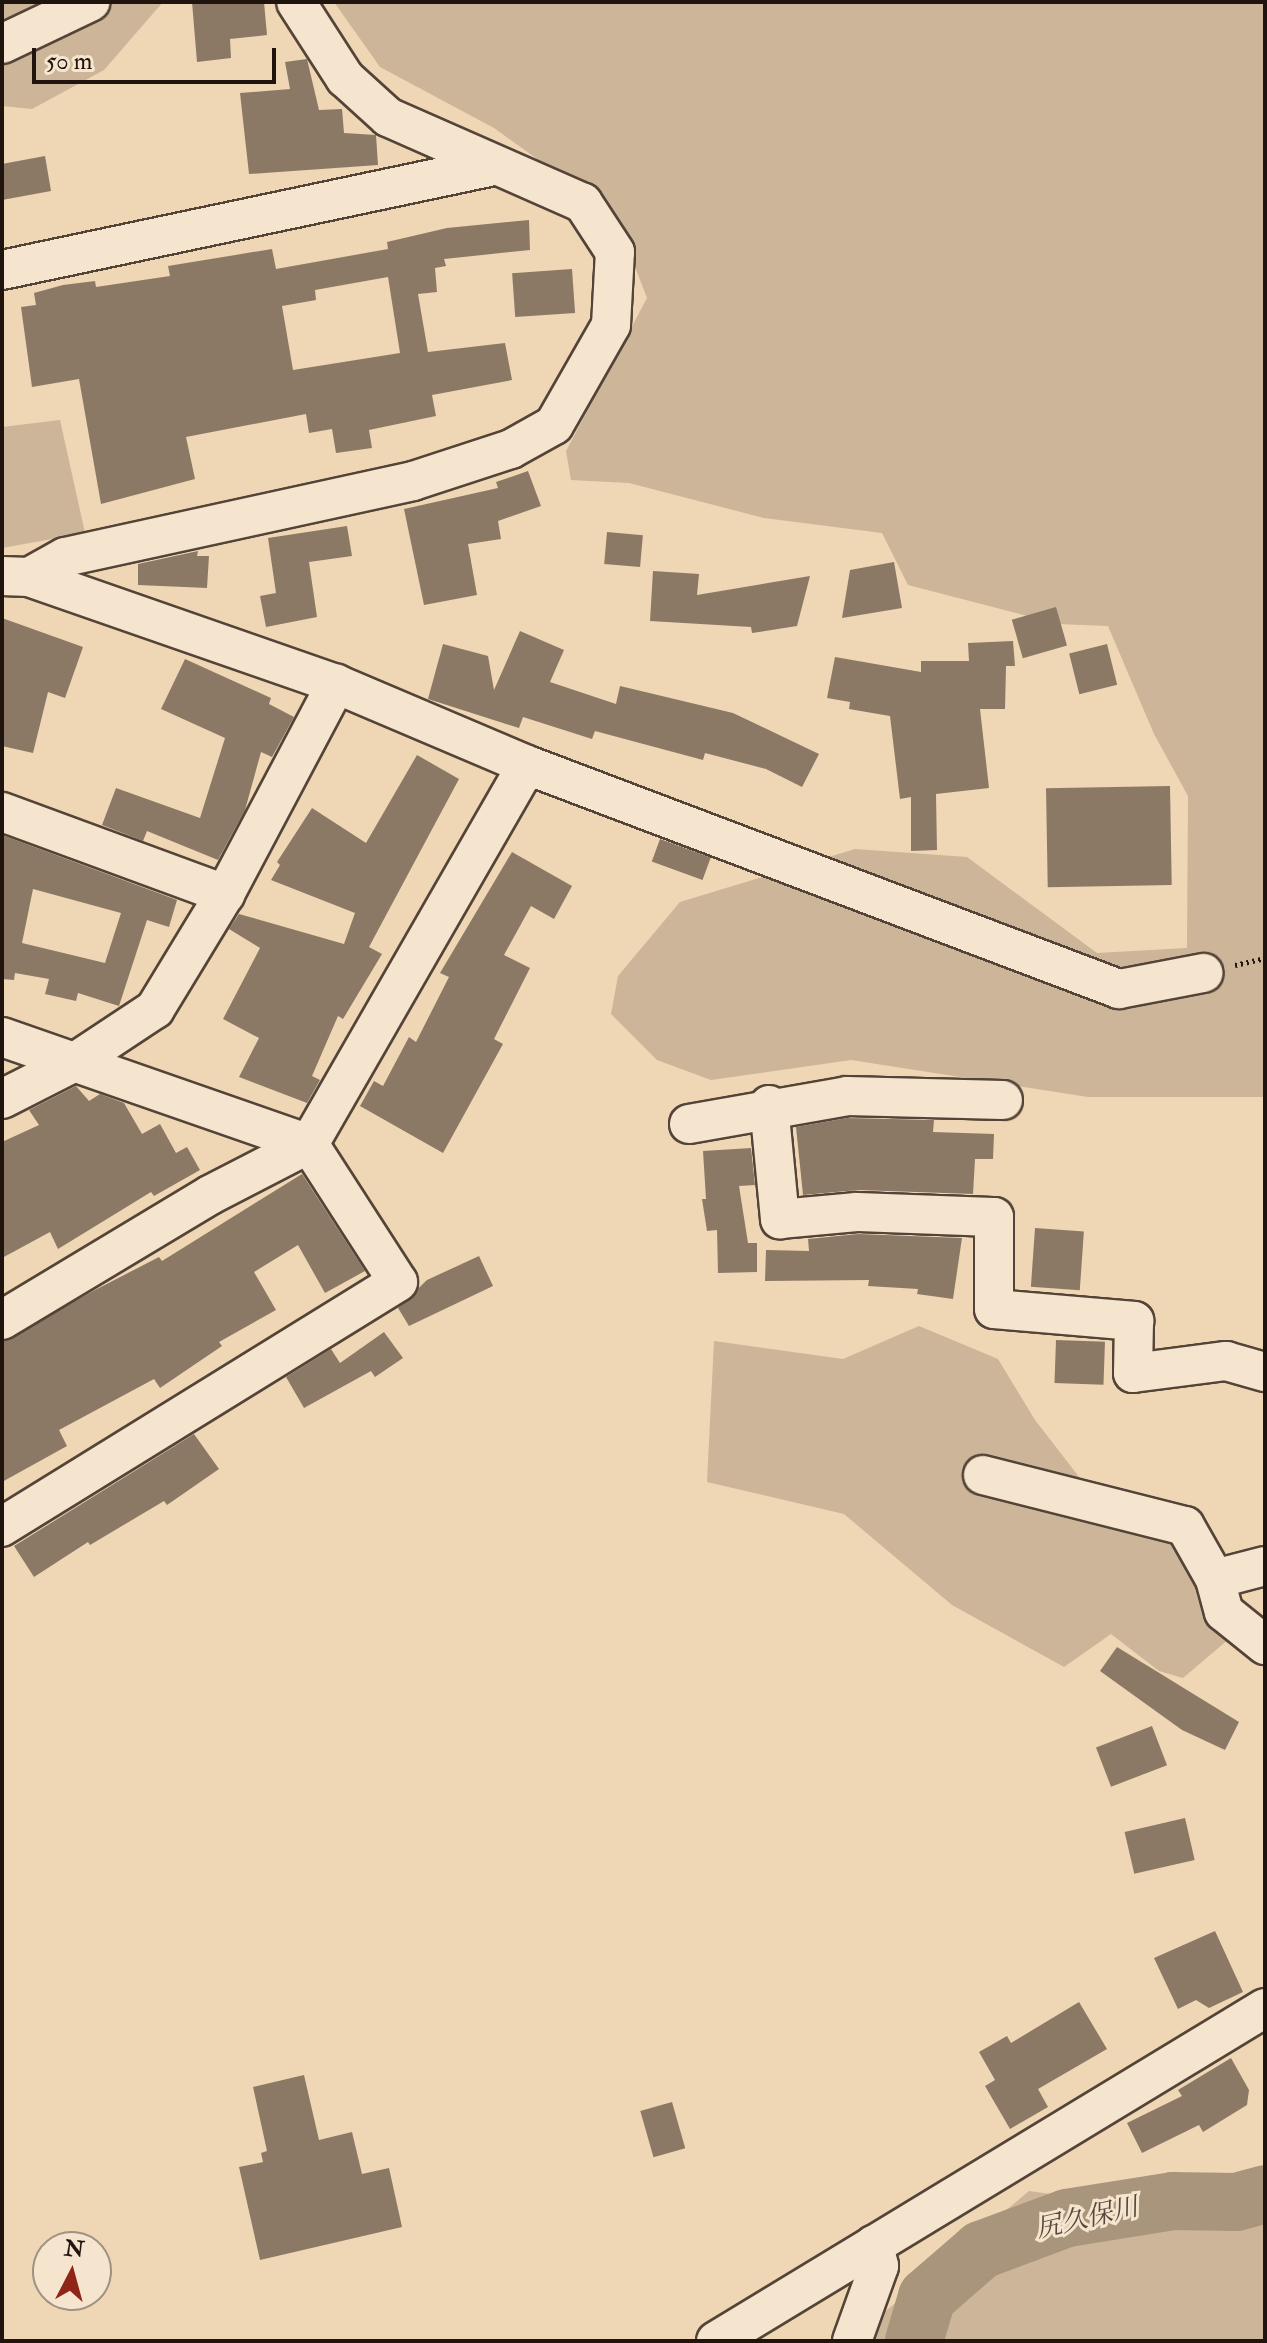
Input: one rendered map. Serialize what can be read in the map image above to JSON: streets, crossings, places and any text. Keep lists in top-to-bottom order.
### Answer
{
  "water": ["尻久保川"],
  "scale_bar": "50 m",
  "north": "top"
}
